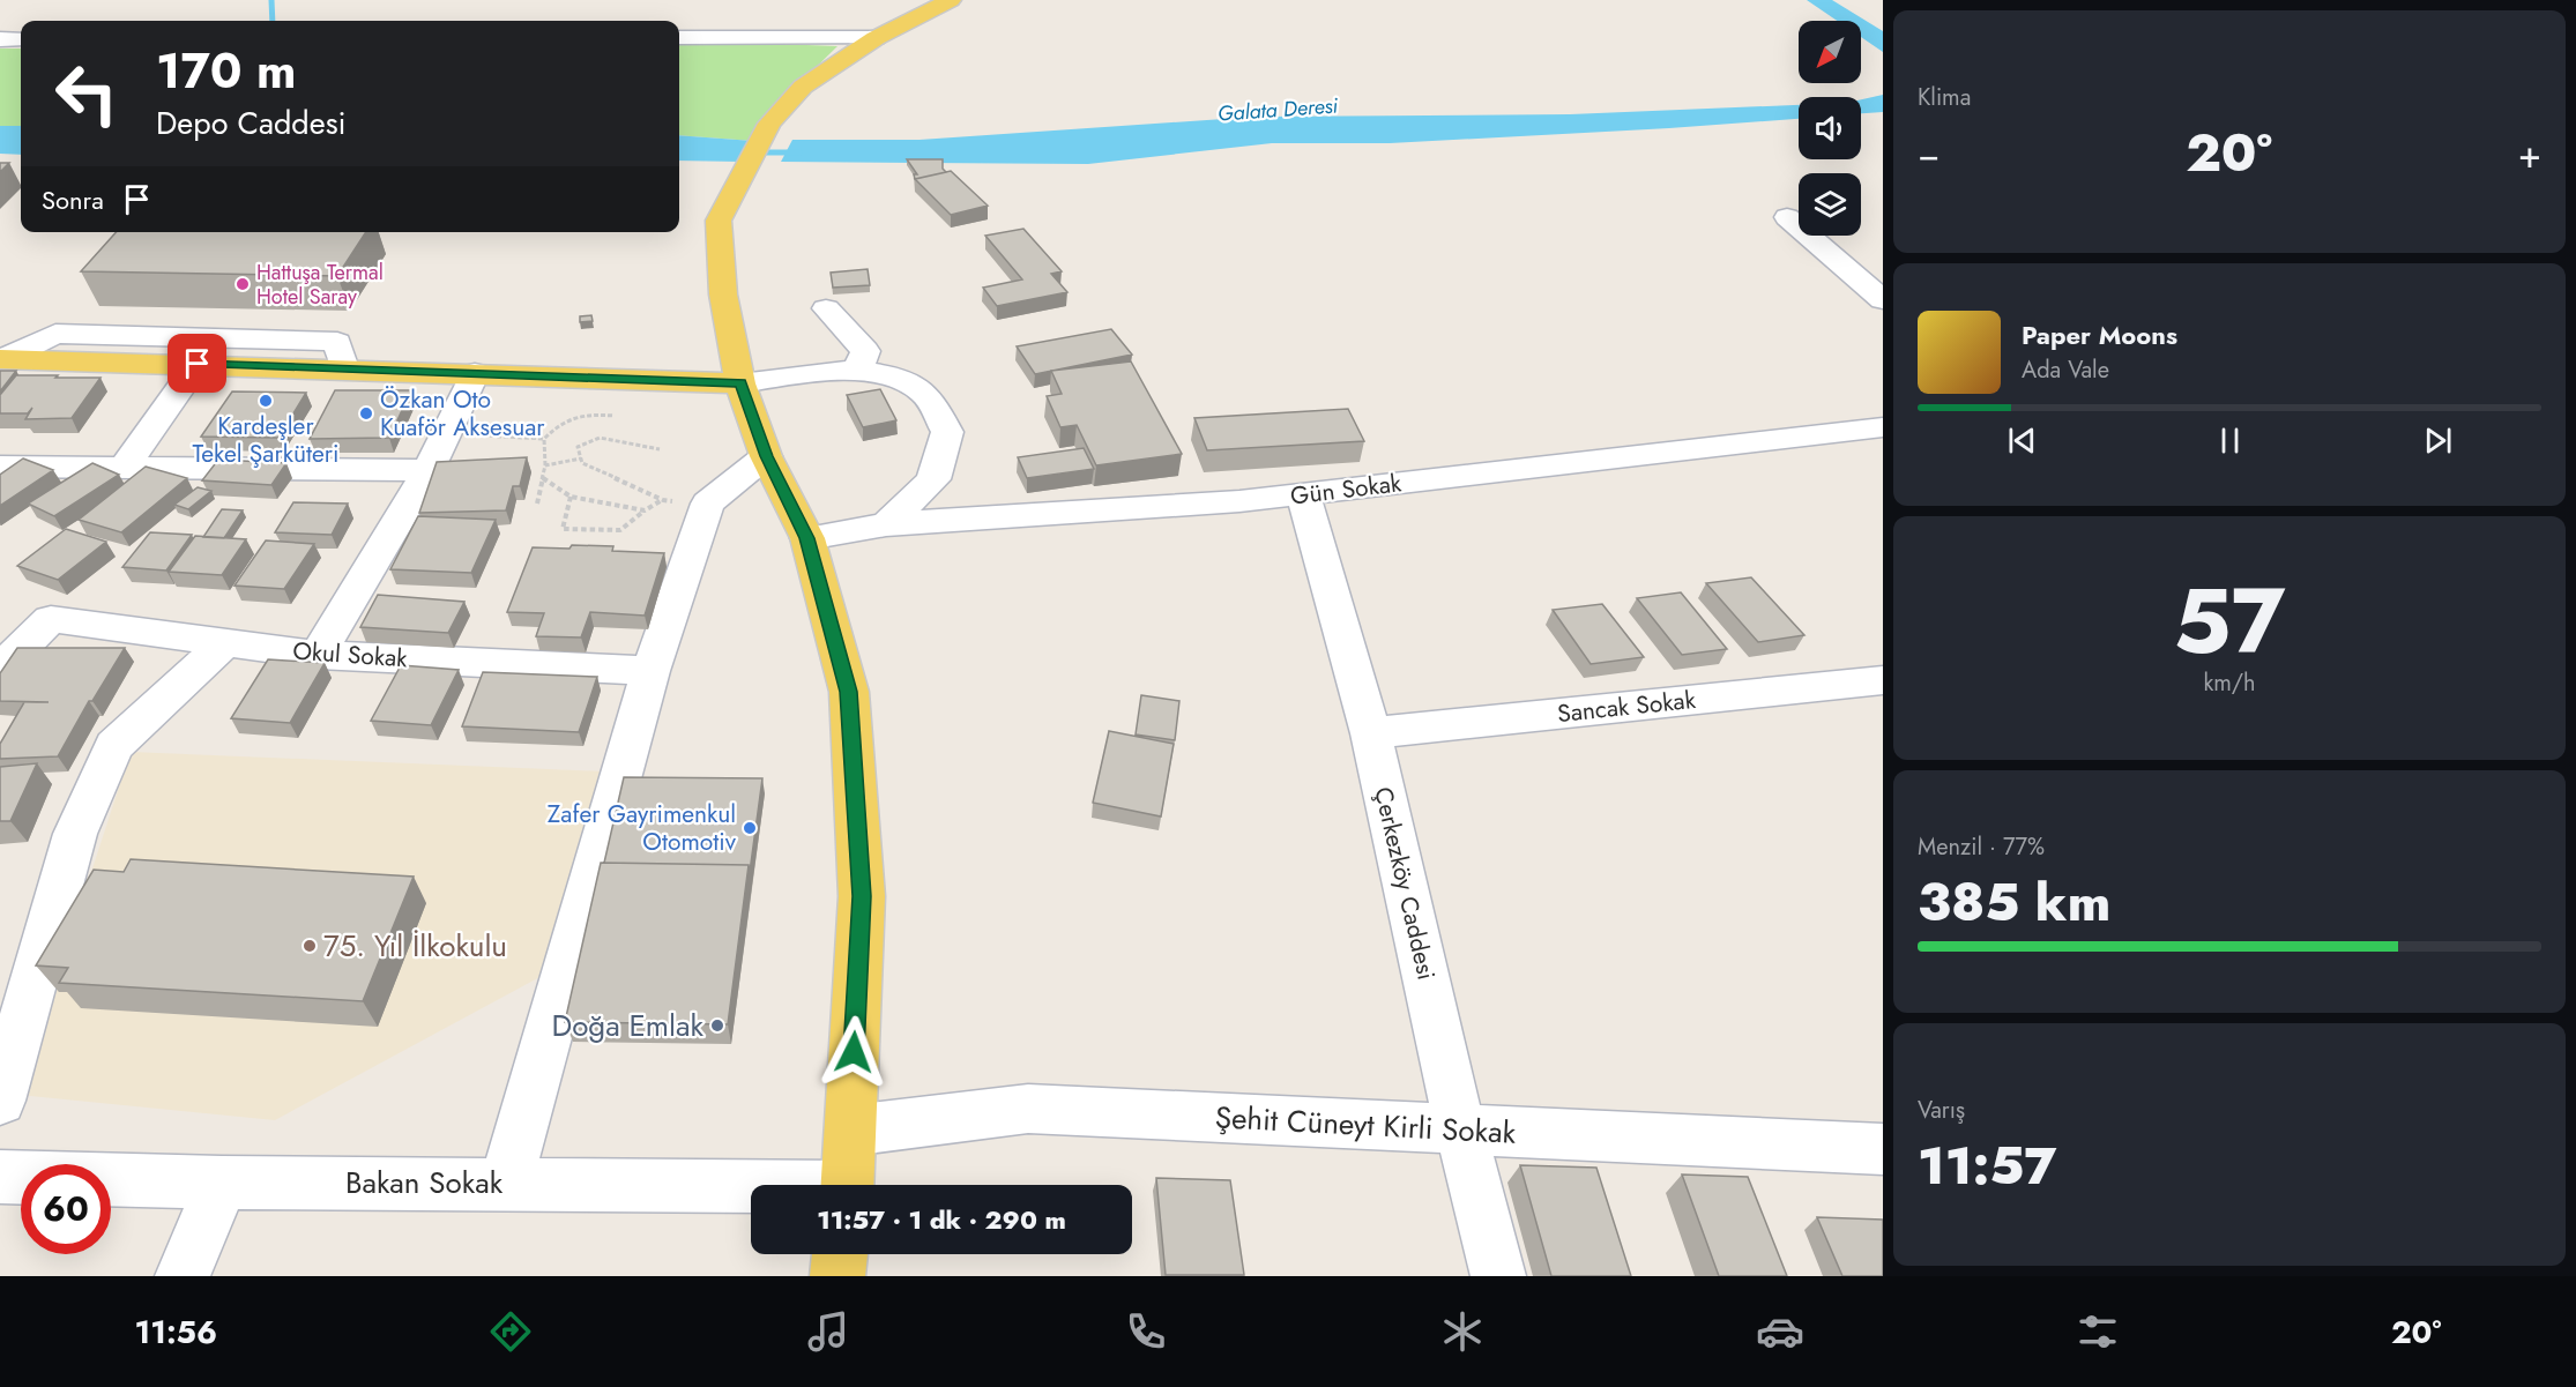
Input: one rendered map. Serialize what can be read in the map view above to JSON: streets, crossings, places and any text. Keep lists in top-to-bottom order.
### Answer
{
  "streets": {
    "street": [
      "Gün Sokak",
      "Okul Sokak",
      "Sancak Sokak",
      "Çerkezköy Caddesi",
      "Şehit Cüneyt Kirli Sokak",
      "Bakan Sokak"
    ]
  },
  "crossings": [
    ["Gün Sokak", "Çerkezköy Caddesi"],
    ["Sancak Sokak", "Çerkezköy Caddesi"],
    ["Çerkezköy Caddesi", "Şehit Cüneyt Kirli Sokak"]
  ],
  "water": ["Galata Deresi"],
  "places": [
    "Hattuşa Termal Hotel Saray",
    "Kardeşler Tekel Şarküteri",
    "Özkan Oto Kuaför Aksesuar",
    "Zafer Gayrimenkul Otomotiv",
    "75. Yıl İlkokulu",
    "Doğa Emlak"
  ],
  "north": "bottom left",
  "page": {
    "tile": [
      "Klima",
      ["57", "km/h"],
      ["Menzil · 77%", "385 km"],
      ["Varış", "11:57"]
    ],
    "turn": ["170 m", "Depo Caddesi"],
    "heat": ["−", "20°", "+"],
    "then": "Sonra",
    "song": ["Paper Moons", "Ada Vale"],
    "limit": "60",
    "trip": "11:57 · 1 dk · 290 m",
    "tabs": ["11:56", "20°"]
  }
}
